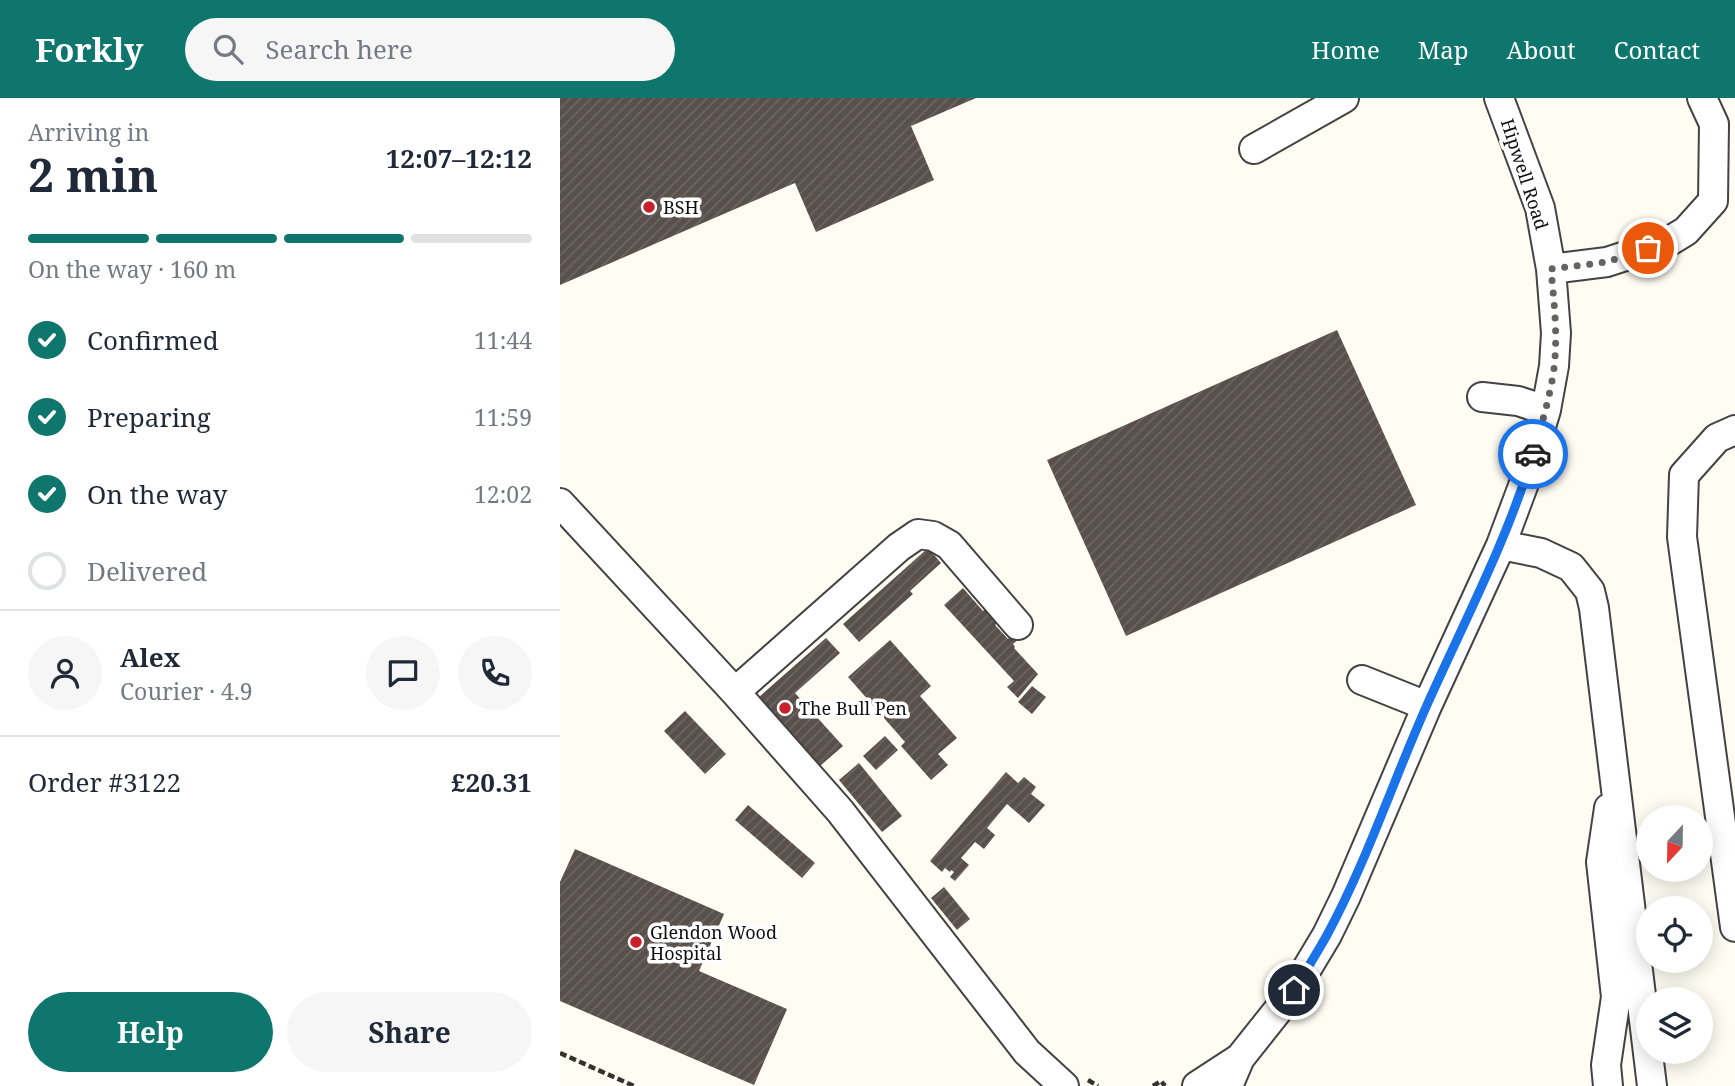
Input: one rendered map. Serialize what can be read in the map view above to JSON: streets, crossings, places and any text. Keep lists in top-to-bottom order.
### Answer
{
  "streets": {
    "street": ["Hipwell Road"]
  },
  "places": ["BSH", "The Bull Pen", "Glendon Wood Hospital"],
  "north": "bottom",
  "page": {
    "header": "Forkly",
    "search": "Search here",
    "nav": [
      "Home",
      "Map",
      "About",
      "Contact"
    ],
    "heading": ["2 min", "Arriving in", "12:07–12:12"],
    "panel": [
      "Alex",
      "Courier · 4.9",
      "Order #3122",
      "£20.31"
    ],
    "bar": "On the way · 160 m",
    "list": [
      ["Confirmed", "11:44"],
      ["Preparing", "11:59"],
      ["On the way", "12:02"],
      "Delivered"
    ],
    "buttons": ["Help", "Share"]
  }
}
